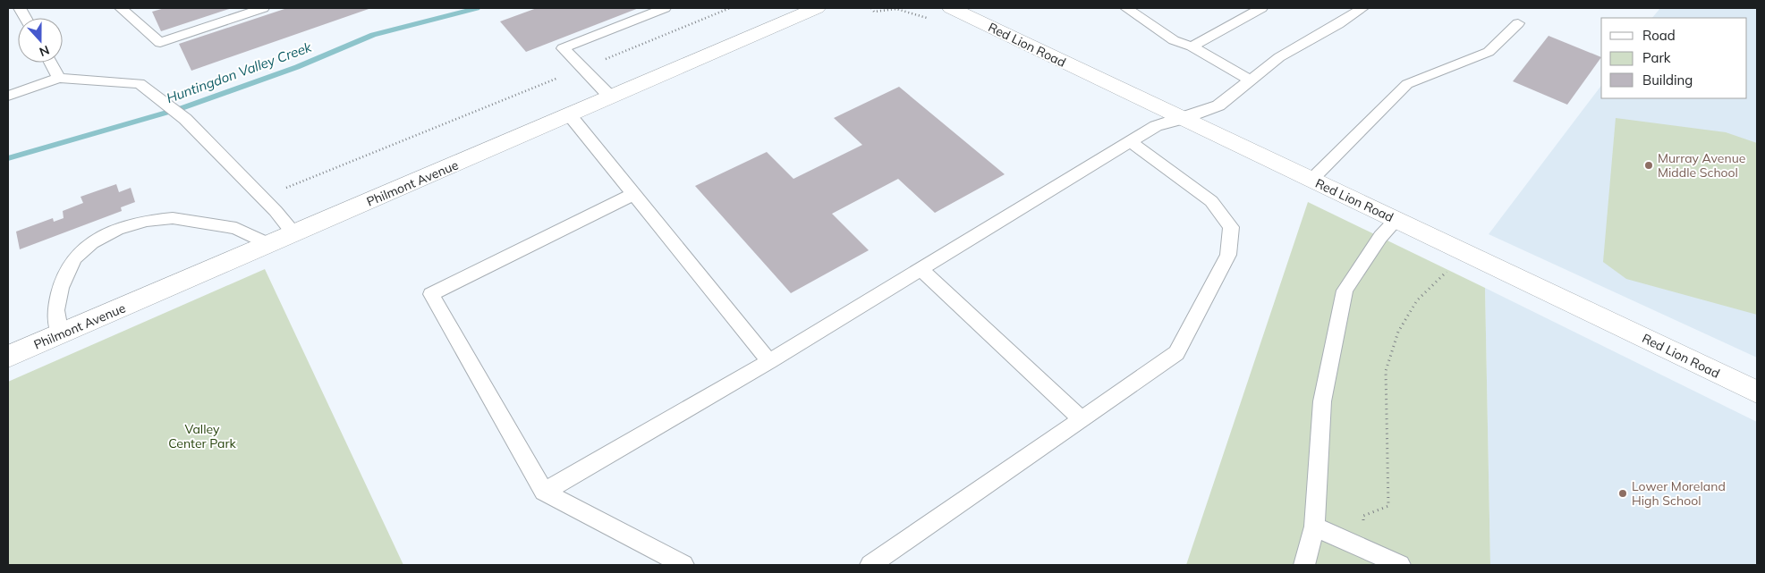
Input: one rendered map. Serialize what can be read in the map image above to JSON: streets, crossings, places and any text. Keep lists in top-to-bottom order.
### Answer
{
  "streets": {
    "main road": ["Red Lion Road", "Philmont Avenue"]
  },
  "water": ["Huntingdon Valley Creek"],
  "parks": ["Valley Center Park"],
  "places": ["Murray Avenue Middle School", "Lower Moreland High School"],
  "legend": ["Road", "Park", "Building"],
  "north": "bottom"
}
